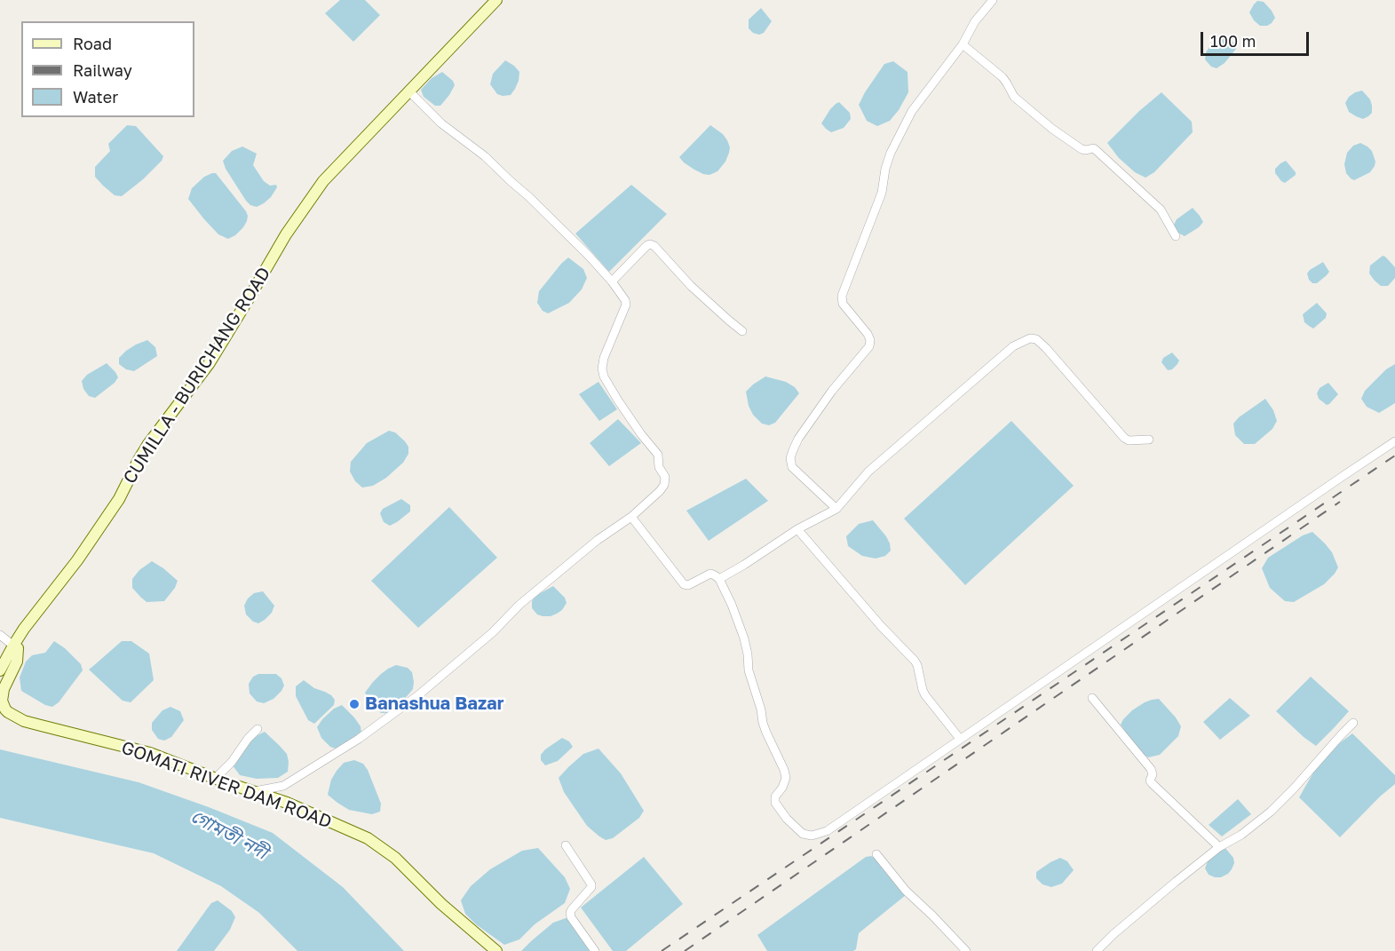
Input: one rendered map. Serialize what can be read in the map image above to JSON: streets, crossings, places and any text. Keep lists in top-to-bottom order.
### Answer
{
  "streets": {
    "main road": ["CUMILLA - BURICHANG ROAD", "GOMATI RIVER DAM ROAD"]
  },
  "crossings": [
    ["CUMILLA - BURICHANG ROAD", "GOMATI RIVER DAM ROAD"]
  ],
  "water": ["গোমতী নদী"],
  "places": ["Banashua Bazar"],
  "legend": ["Road", "Railway", "Water"],
  "scale_bar": "100 m"
}
